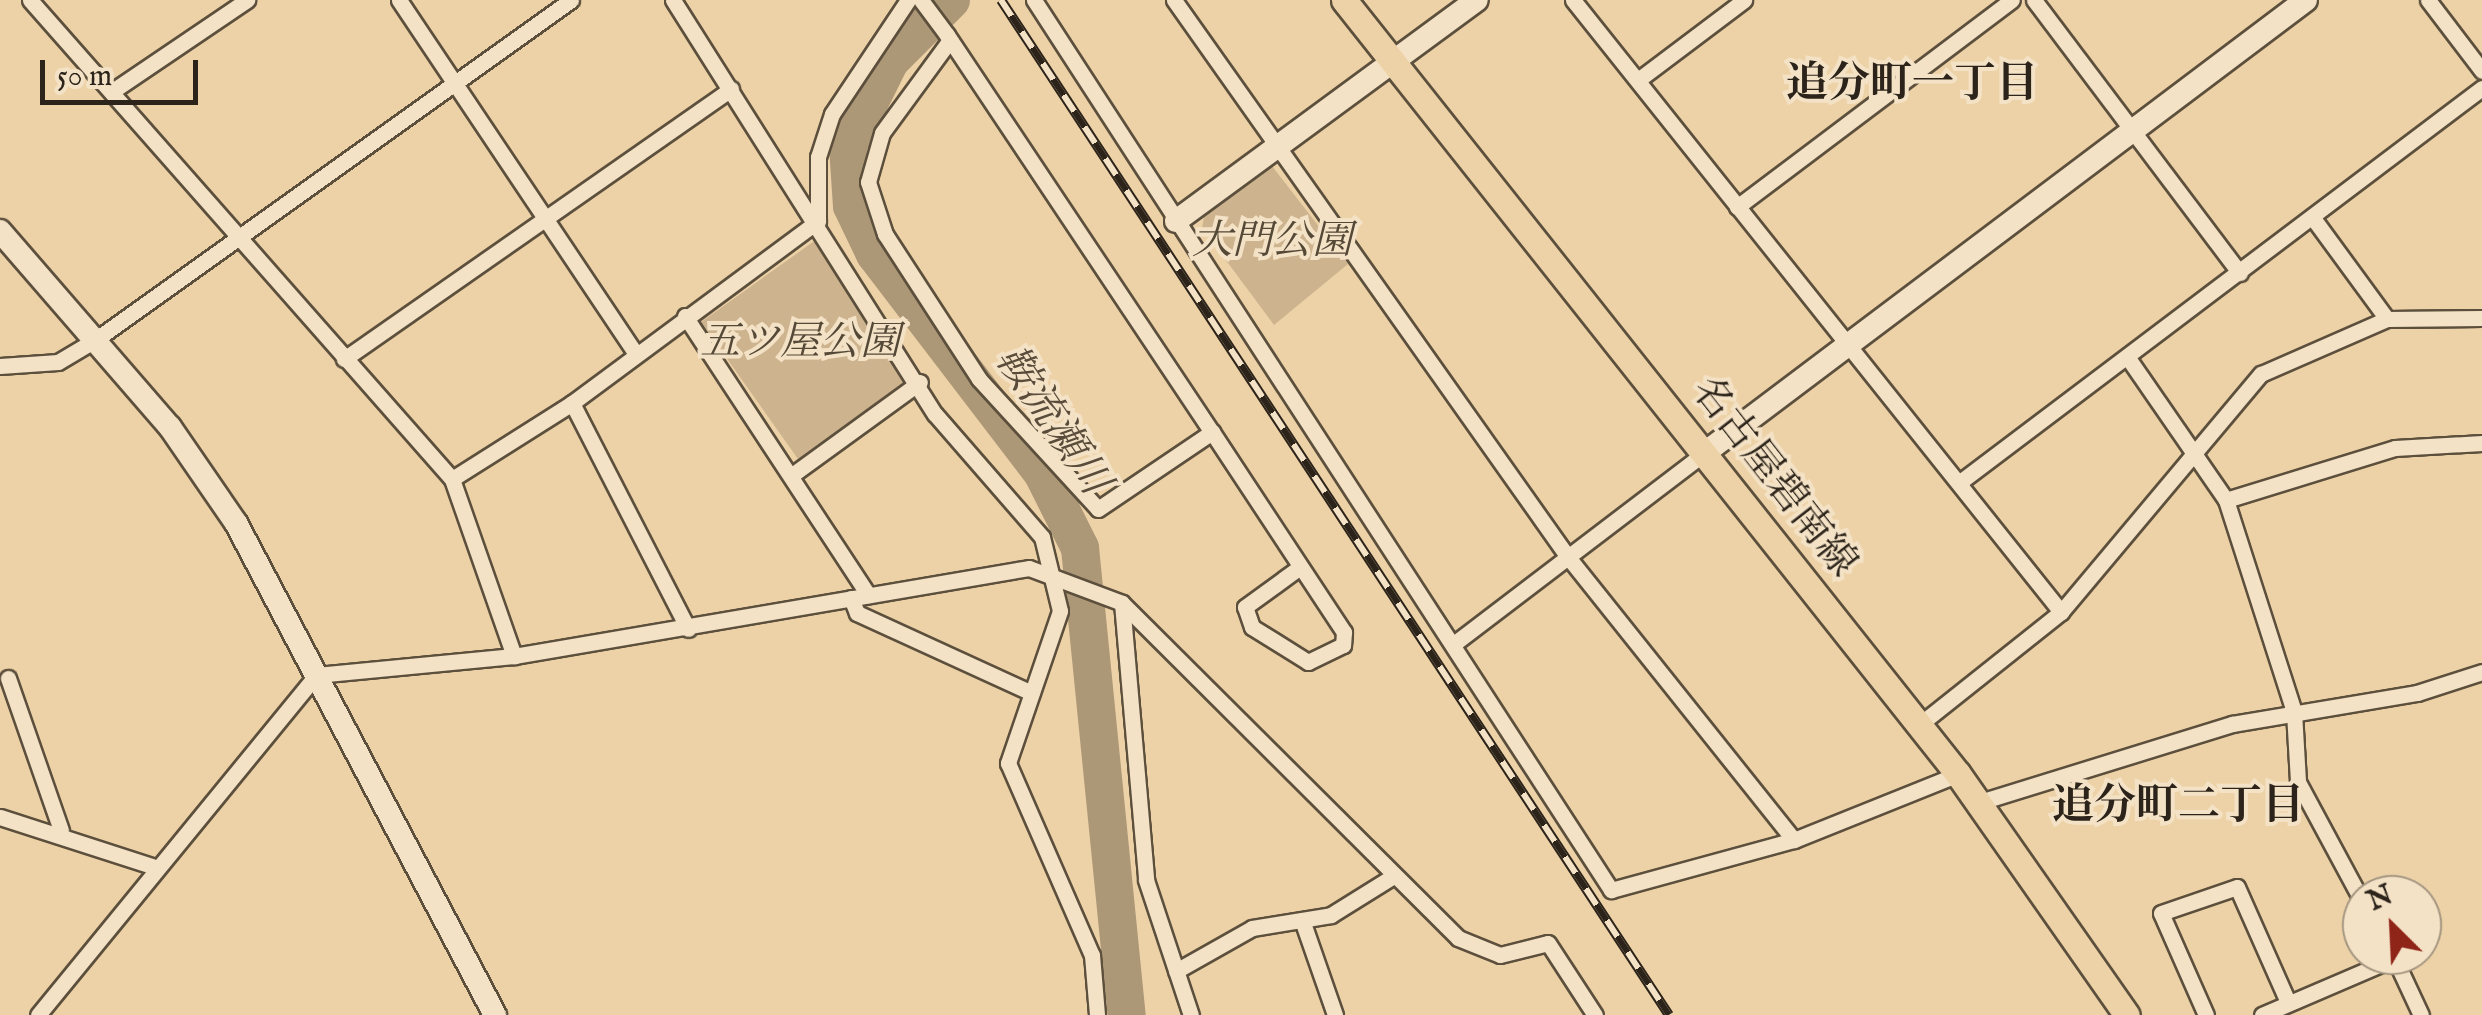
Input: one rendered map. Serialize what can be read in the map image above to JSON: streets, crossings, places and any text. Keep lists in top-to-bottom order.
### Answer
{
  "streets": {
    "main road": ["名古屋碧南線"]
  },
  "districts": ["追分町一丁目", "追分町二丁目"],
  "water": ["鞍流瀬川"],
  "parks": ["大門公園", "五ツ屋公園"],
  "scale_bar": "50 m",
  "north": "top left"
}
